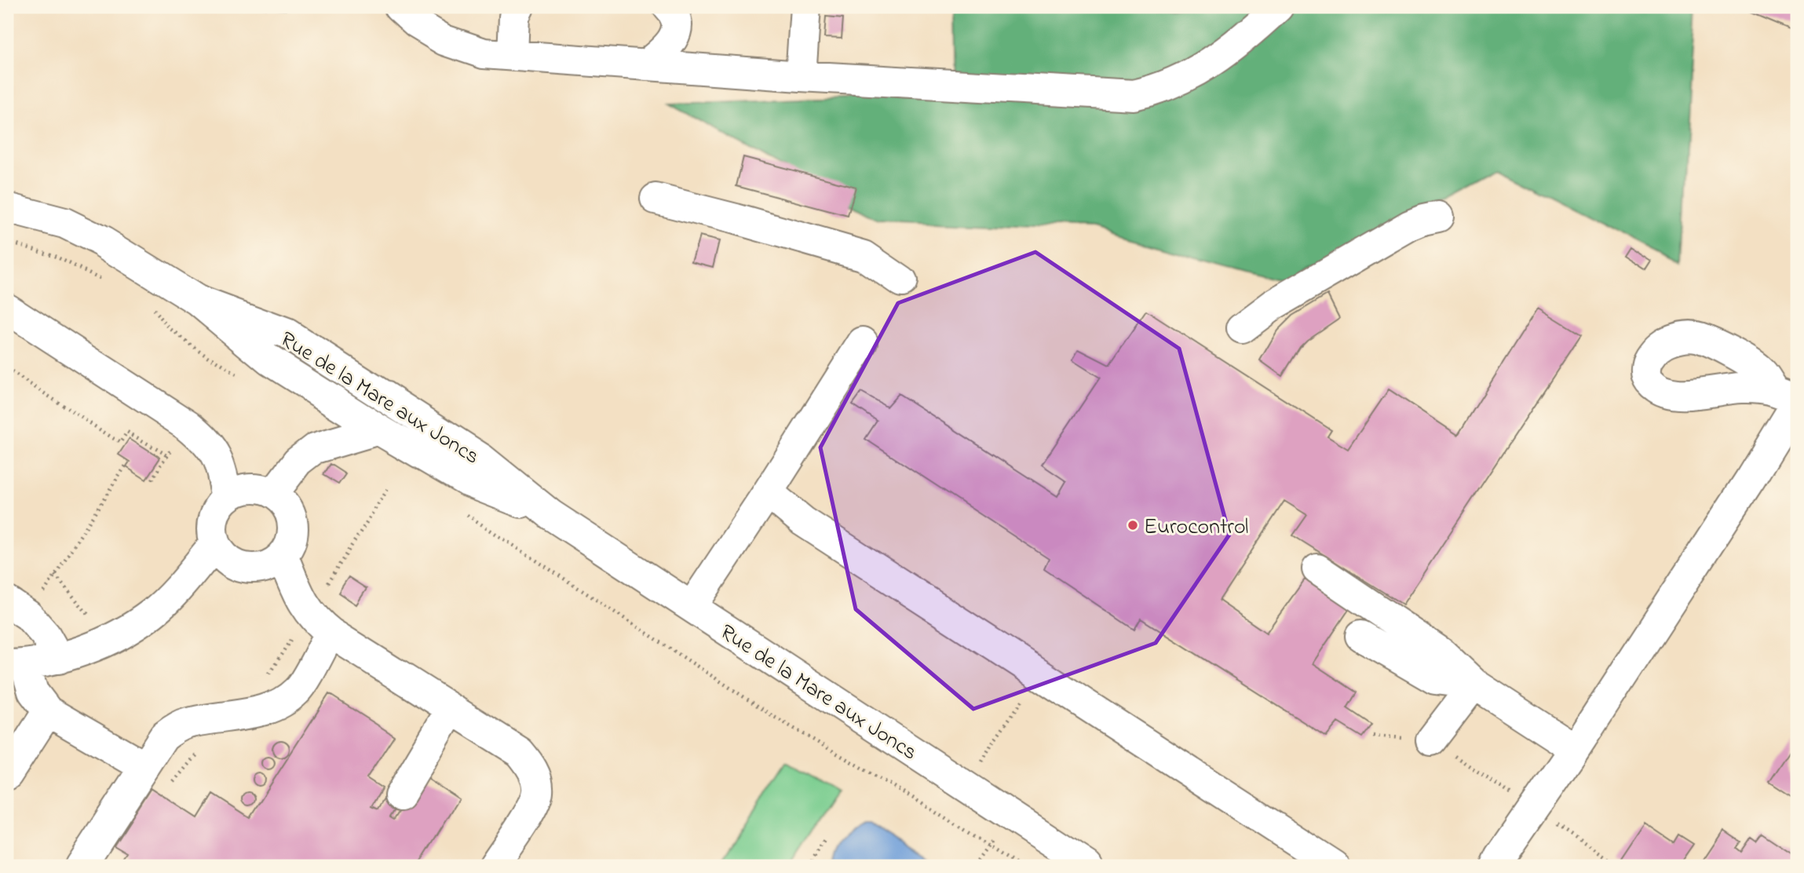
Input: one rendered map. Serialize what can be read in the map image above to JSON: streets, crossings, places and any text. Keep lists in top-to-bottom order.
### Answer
{
  "streets": {
    "street": ["Rue de la Mare aux Joncs"]
  },
  "places": ["Eurocontrol"]
}
